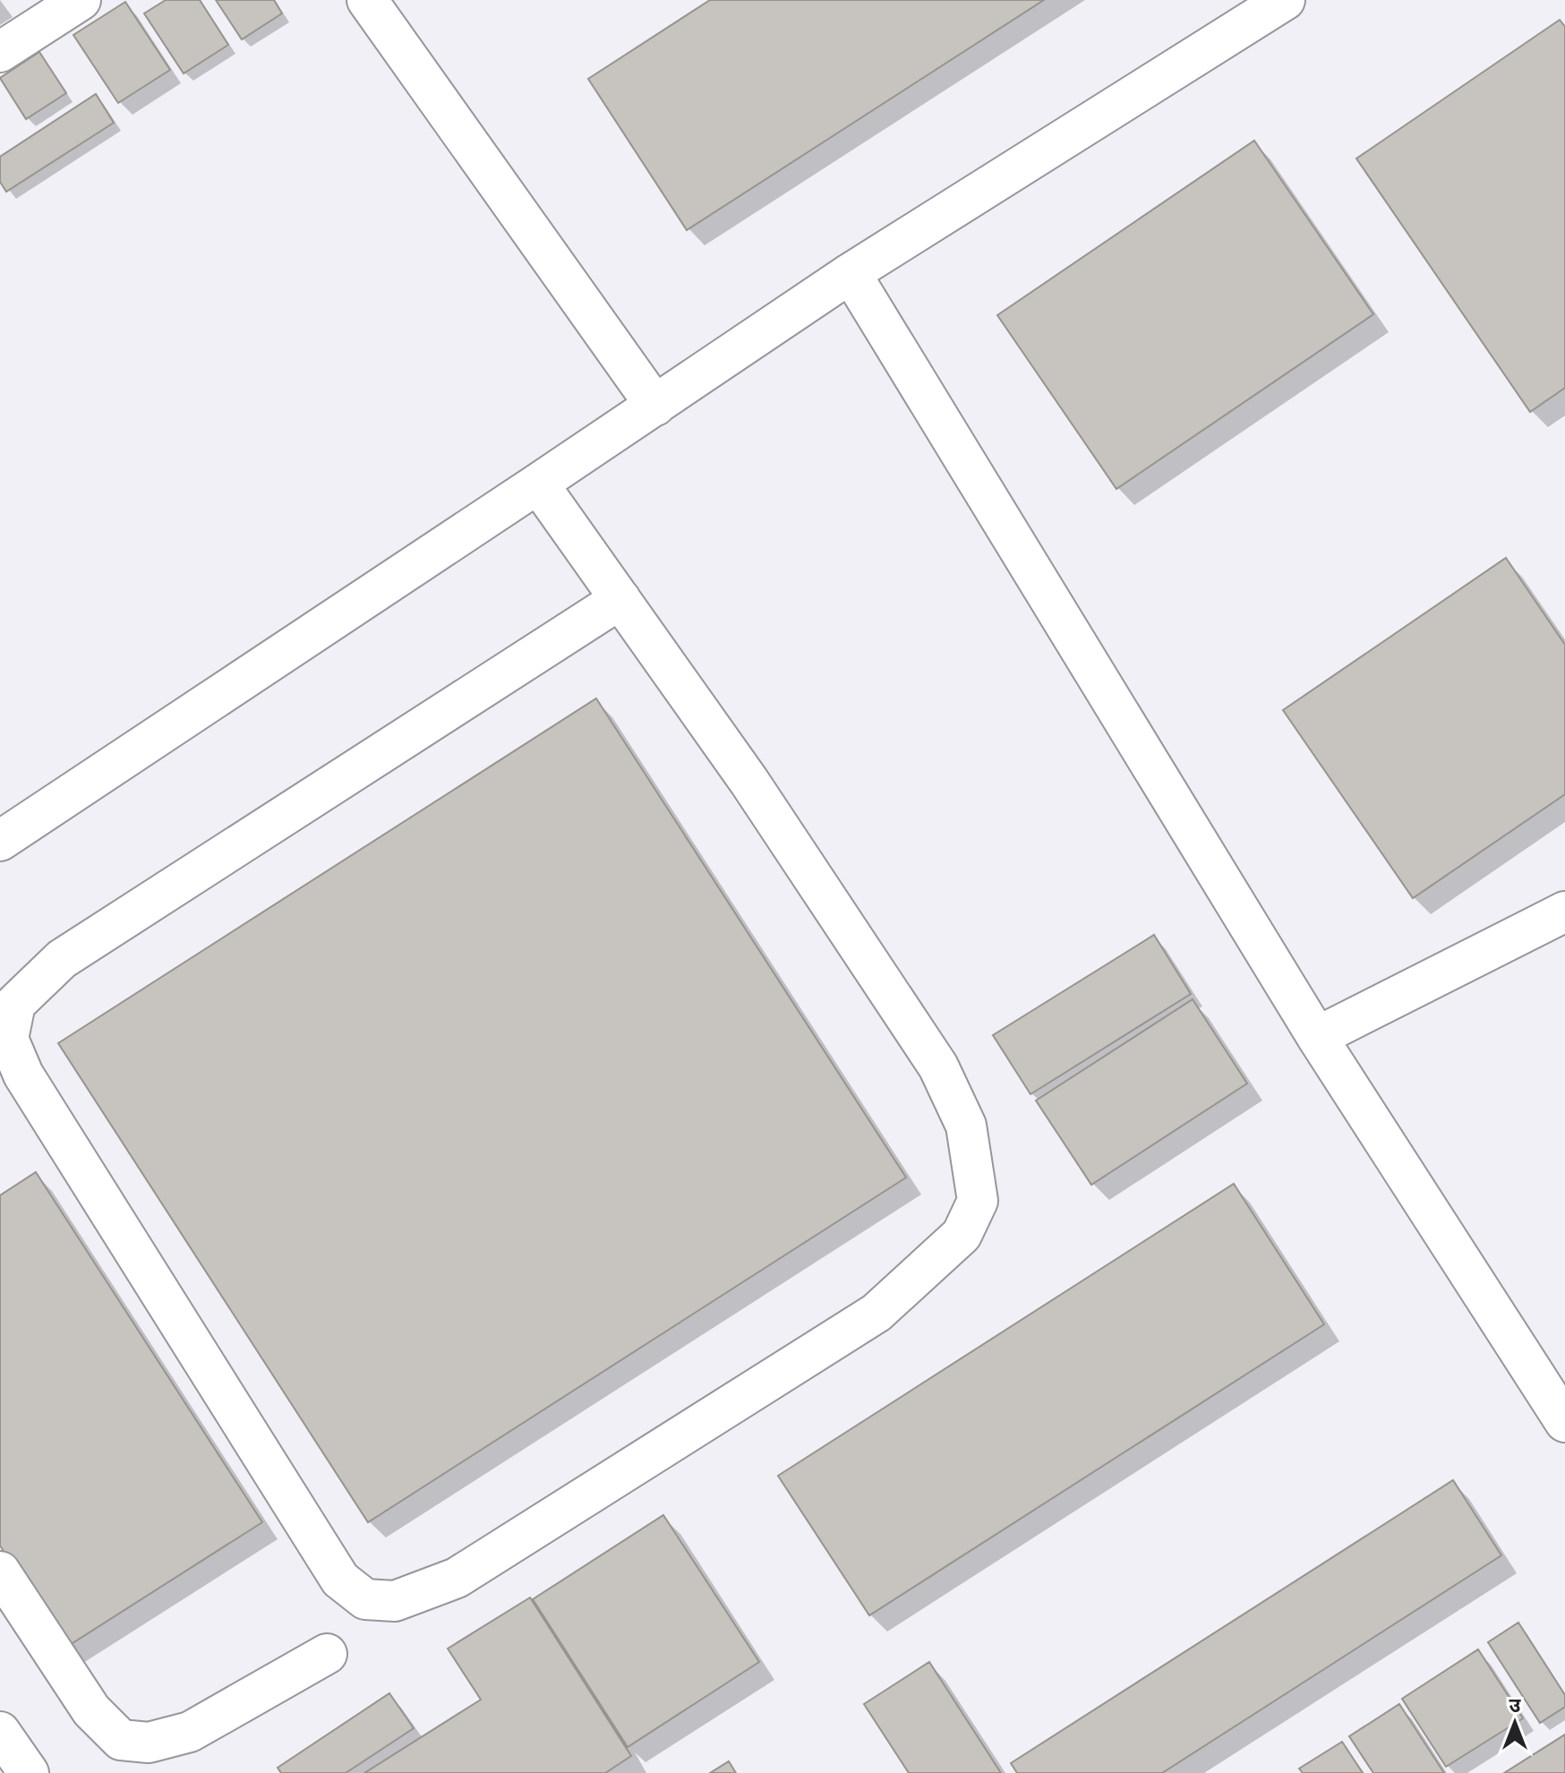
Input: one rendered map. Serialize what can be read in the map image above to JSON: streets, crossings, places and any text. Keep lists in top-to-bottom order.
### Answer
{
  "north": "top"
}
